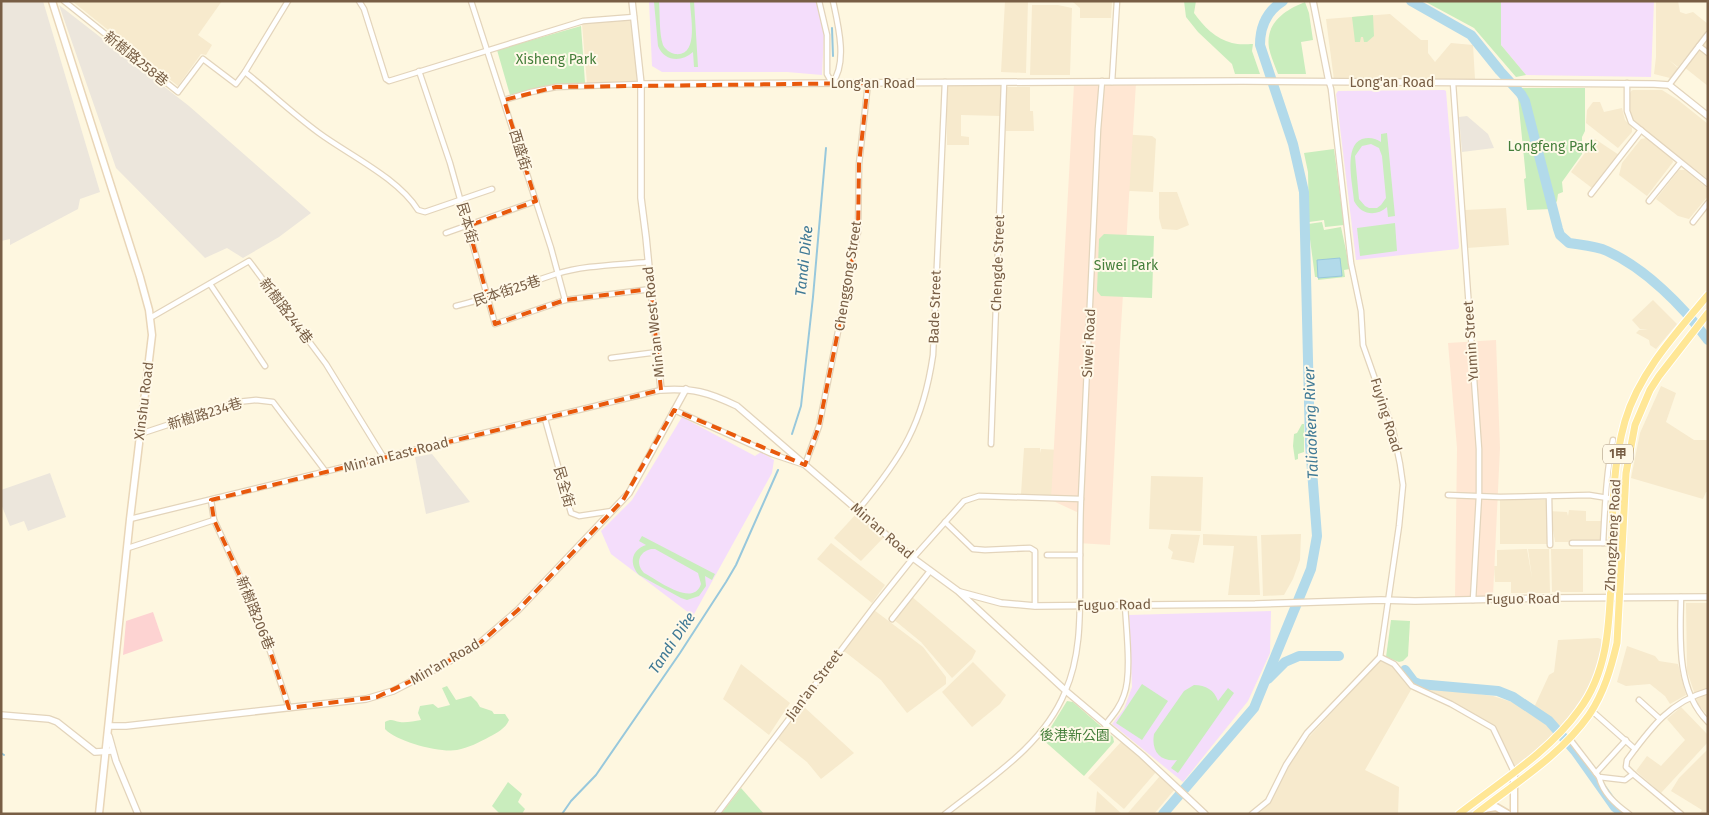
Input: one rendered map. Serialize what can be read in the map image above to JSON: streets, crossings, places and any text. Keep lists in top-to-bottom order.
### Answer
{
  "streets": {
    "main road": ["Xinshu Road", "1甲", "Zhongzheng Road"],
    "street": [
      "新樹路258巷",
      "Long'an Road",
      "西盛街",
      "民本街",
      "Chengde Street",
      "Chenggong Street",
      "民本街25巷",
      "Bade Street",
      "新樹路244巷",
      "Min'an West Road",
      "Yumin Street",
      "Siwei Road",
      "新樹路234巷",
      "Fuying Road",
      "Min'an East Road",
      "民全街",
      "Min'an Road",
      "Fuguo Road",
      "新樹路206巷",
      "Jian'an Street"
    ]
  },
  "crossings": [
    ["Long'an Road", "西盛街"],
    ["Long'an Road", "Chengde Street"],
    ["Long'an Road", "Chenggong Street"],
    ["Long'an Road", "Bade Street"],
    ["Long'an Road", "Min'an West Road"],
    ["Long'an Road", "Yumin Street"],
    ["Long'an Road", "Siwei Road"],
    ["Long'an Road", "Fuying Road"],
    ["西盛街", "民本街"],
    ["西盛街", "民本街25巷"],
    ["民本街", "民本街25巷"],
    ["Chenggong Street", "Min'an West Road"],
    ["Chenggong Street", "Min'an Road"],
    ["民本街25巷", "Min'an West Road"],
    ["Bade Street", "Min'an Road"],
    ["新樹路244巷", "Xinshu Road"],
    ["新樹路244巷", "Min'an East Road"],
    ["Min'an West Road", "Min'an East Road"],
    ["Min'an West Road", "Min'an Road"],
    ["Yumin Street", "Fuguo Road"],
    ["Siwei Road", "Min'an Road"],
    ["Siwei Road", "Fuguo Road"],
    ["Siwei Road", "Jian'an Street"],
    ["Xinshu Road", "新樹路234巷"],
    ["Xinshu Road", "Min'an East Road"],
    ["Xinshu Road", "Min'an Road"],
    ["新樹路234巷", "Min'an East Road"],
    ["Fuying Road", "Fuguo Road"],
    ["1甲", "Zhongzheng Road"],
    ["Min'an East Road", "民全街"],
    ["Min'an East Road", "新樹路206巷"],
    ["民全街", "Min'an Road"],
    ["Min'an Road", "Fuguo Road"],
    ["Min'an Road", "新樹路206巷"],
    ["Min'an Road", "Jian'an Street"],
    ["Zhongzheng Road", "Fuguo Road"]
  ],
  "water": ["Tandi Dike", "Taliaokeng River"],
  "parks": [
    "Xisheng Park",
    "Longfeng Park",
    "Siwei Park",
    "後港新公園"
  ]
}
